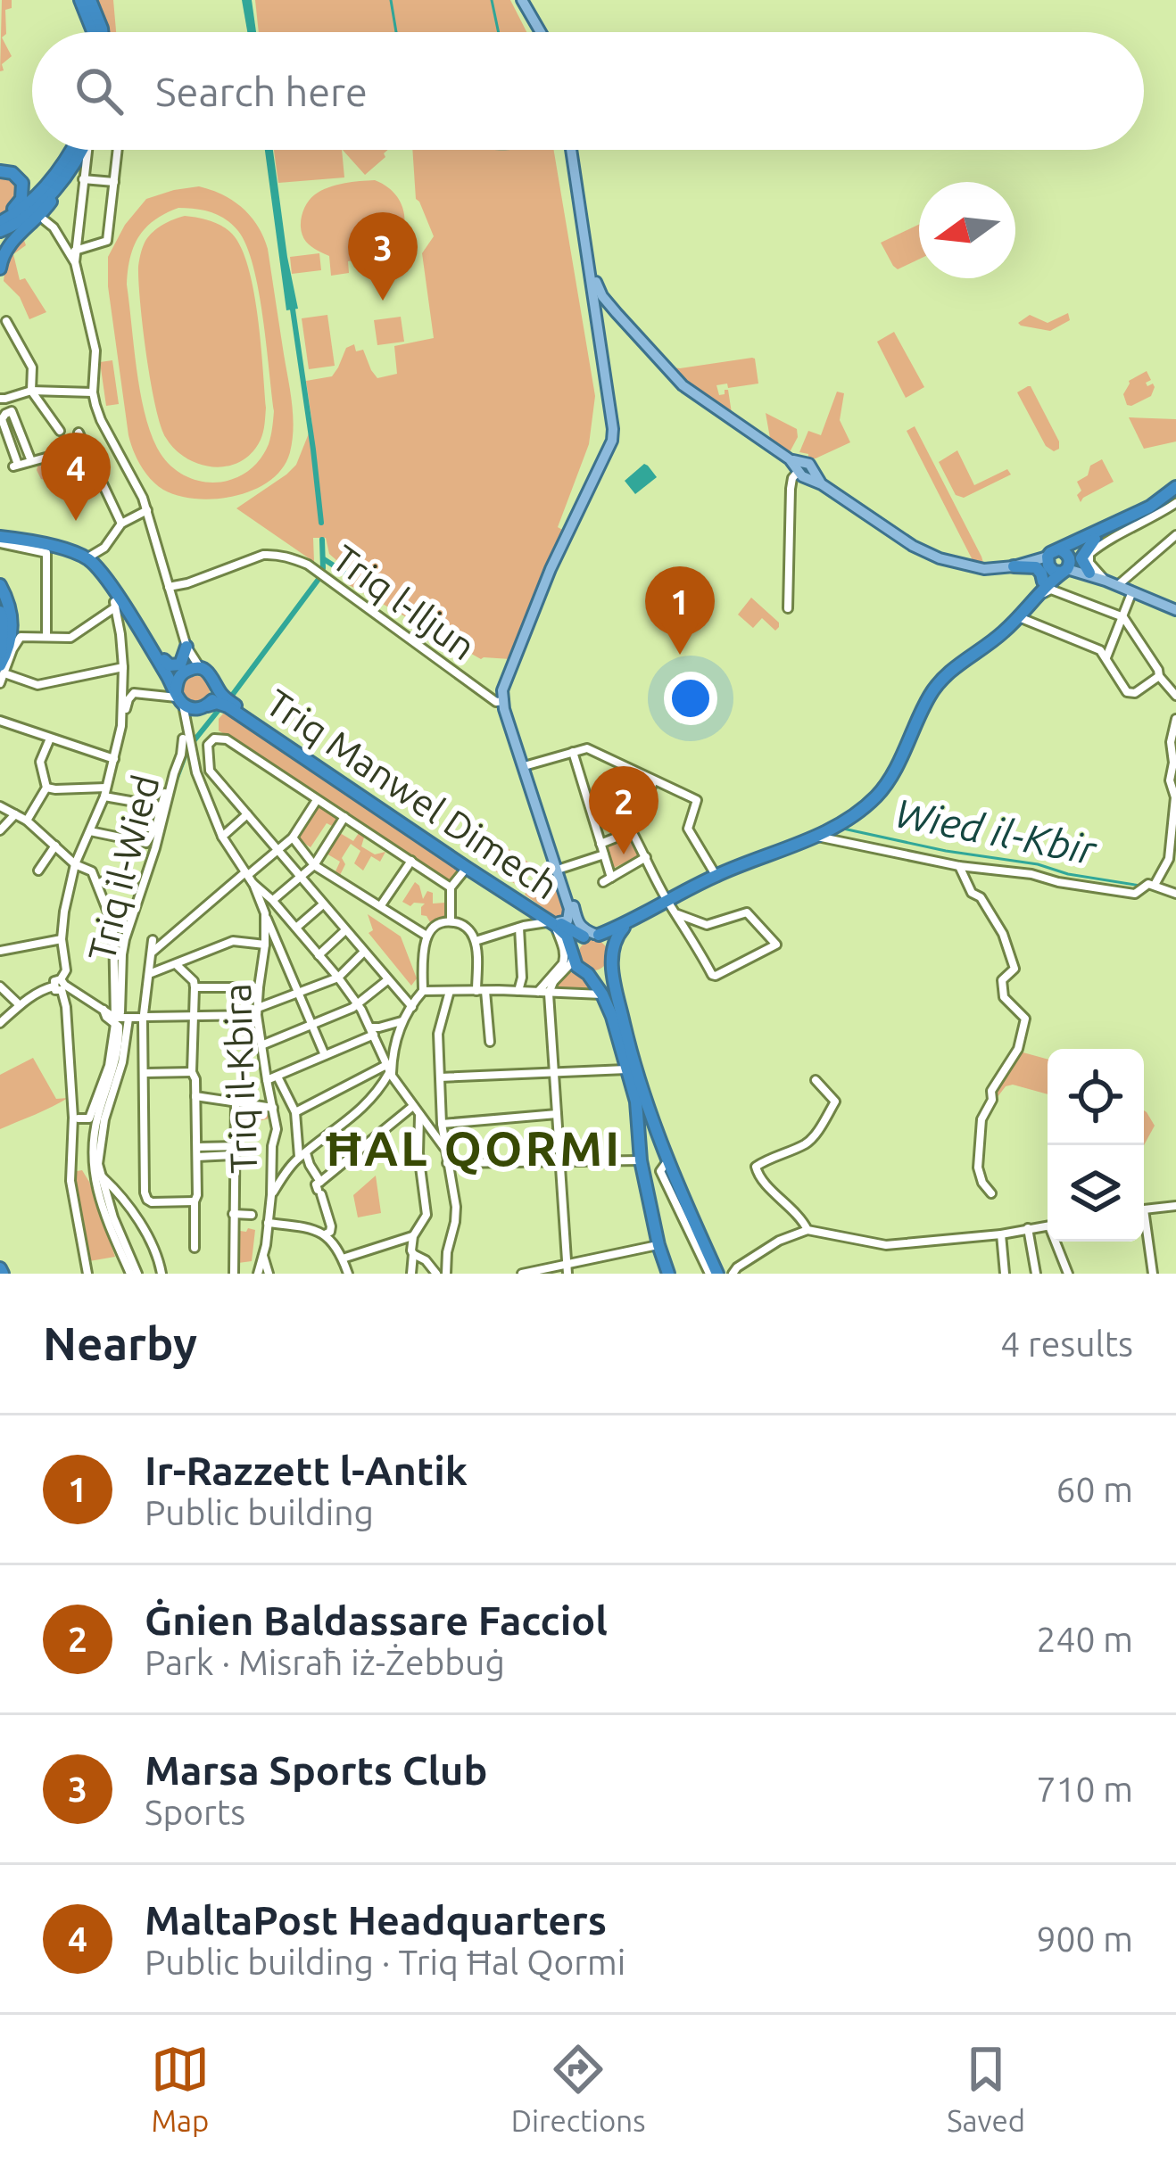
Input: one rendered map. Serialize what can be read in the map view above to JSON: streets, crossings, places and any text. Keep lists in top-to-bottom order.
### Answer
{
  "streets": {
    "highway": ["Triq Manwel Dimech"],
    "street": ["Triq l-Iljun", "Triq il-Wied", "Triq il-Kbira"]
  },
  "crossings": [
    ["Triq Manwel Dimech", "Triq il-Wied"]
  ],
  "districts": ["ĦAL QORMI"],
  "water": ["Wied il-Kbir"],
  "north": "left",
  "page": {
    "search": "Search here",
    "pins": [
      "3",
      "4",
      "1",
      "2"
    ],
    "heading": ["Nearby", "4 results"],
    "list": [
      {
        "mark": "1",
        "name": "Ir-Razzett l-Antik",
        "note": "Public building",
        "value": "60 m"
      },
      {
        "mark": "2",
        "name": "Ġnien Baldassare Facciol",
        "note": "Park · Misraħ iż-Żebbuġ",
        "value": "240 m"
      },
      {
        "mark": "3",
        "name": "Marsa Sports Club",
        "note": "Sports",
        "value": "710 m"
      },
      {
        "mark": "4",
        "name": "MaltaPost Headquarters",
        "note": "Public building · Triq Ħal Qormi",
        "value": "900 m"
      }
    ],
    "nav": ["Map", "Directions", "Saved"]
  }
}
